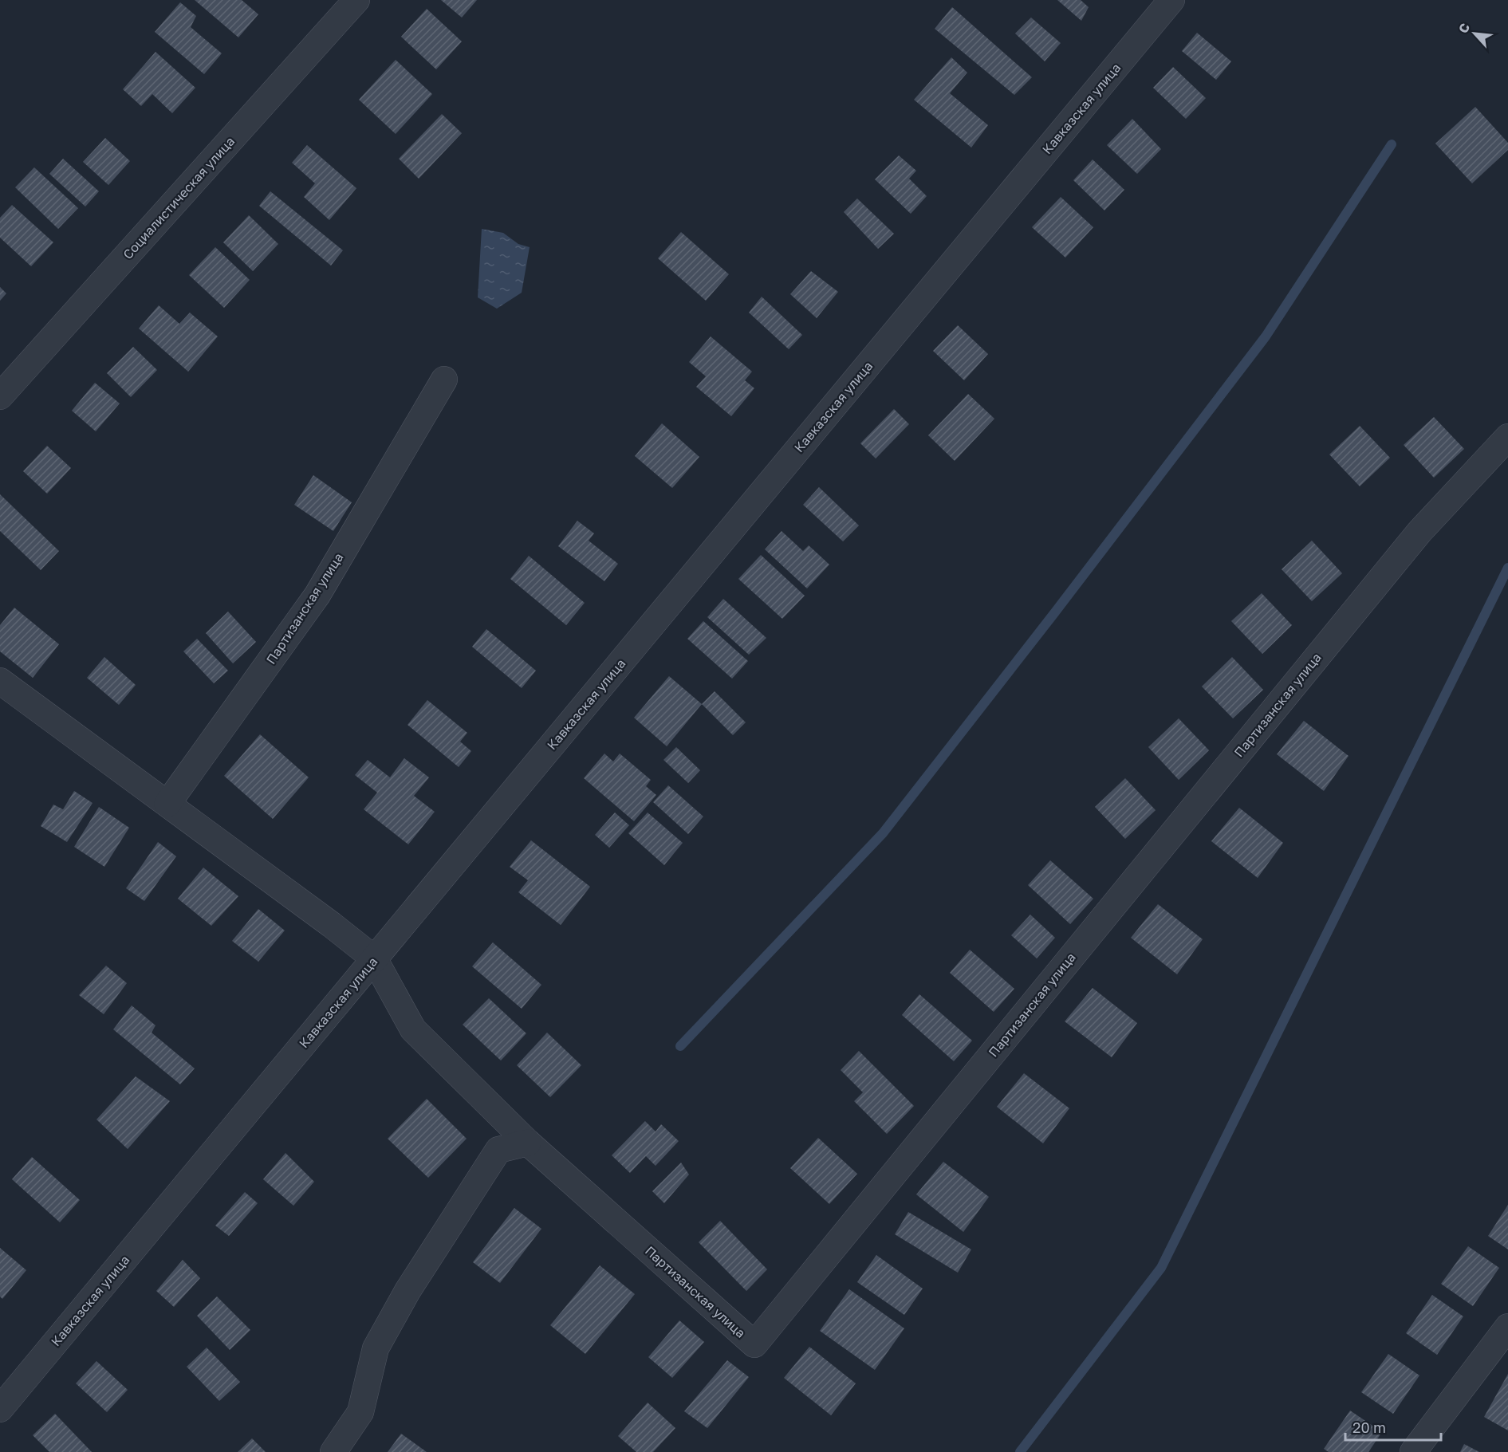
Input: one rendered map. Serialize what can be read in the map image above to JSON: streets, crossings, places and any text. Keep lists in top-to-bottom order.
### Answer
{
  "streets": {
    "street": ["Кавказская улица", "Социалистическая улица", "Партизанская улица"]
  },
  "crossings": [
    ["Кавказская улица", "Партизанская улица"]
  ],
  "scale_bar": "20 m",
  "north": "top left"
}
